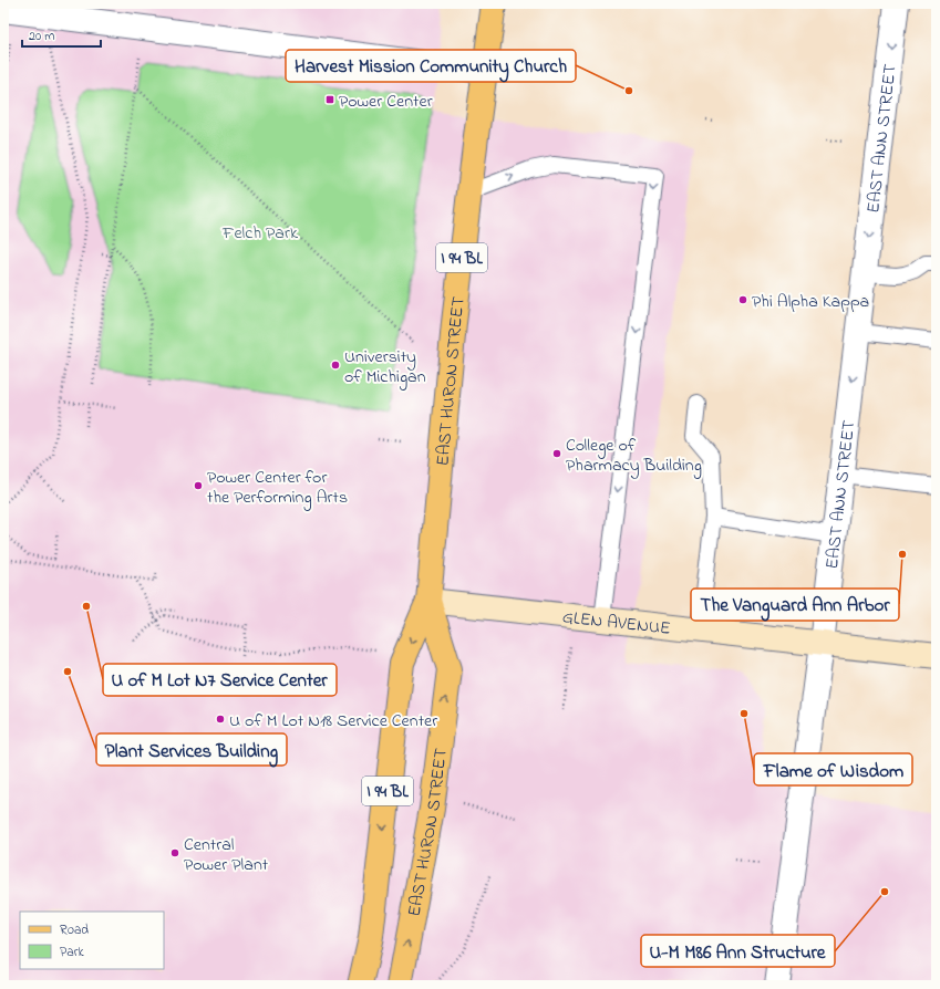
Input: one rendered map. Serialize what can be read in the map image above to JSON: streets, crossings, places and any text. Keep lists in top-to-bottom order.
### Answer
{
  "streets": {
    "main road": ["I 94 BL", "EAST HURON STREET", "GLEN AVENUE"],
    "street": ["EAST ANN STREET"]
  },
  "crossings": [
    ["EAST ANN STREET", "GLEN AVENUE"],
    ["EAST HURON STREET", "GLEN AVENUE"]
  ],
  "one_way": ["EAST ANN STREET"],
  "parks": ["Felch Park"],
  "places": {
    "other": [
      "Harvest Mission Community Church",
      "Phi Alpha Kappa",
      "University of Michigan",
      "College of Pharmacy Building",
      "Power Center for the Performing Arts",
      "The Vanguard Ann Arbor",
      "U of M Lot N7 Service Center",
      "Plant Services Building",
      "Flame of Wisdom",
      "U of M Lot N18 Service Center",
      "Central Power Plant",
      "U-M M86 Ann Structure"
    ],
    "transit": ["Power Center"]
  },
  "legend": ["Road", "Park"],
  "scale_bar": "20 m"
}
